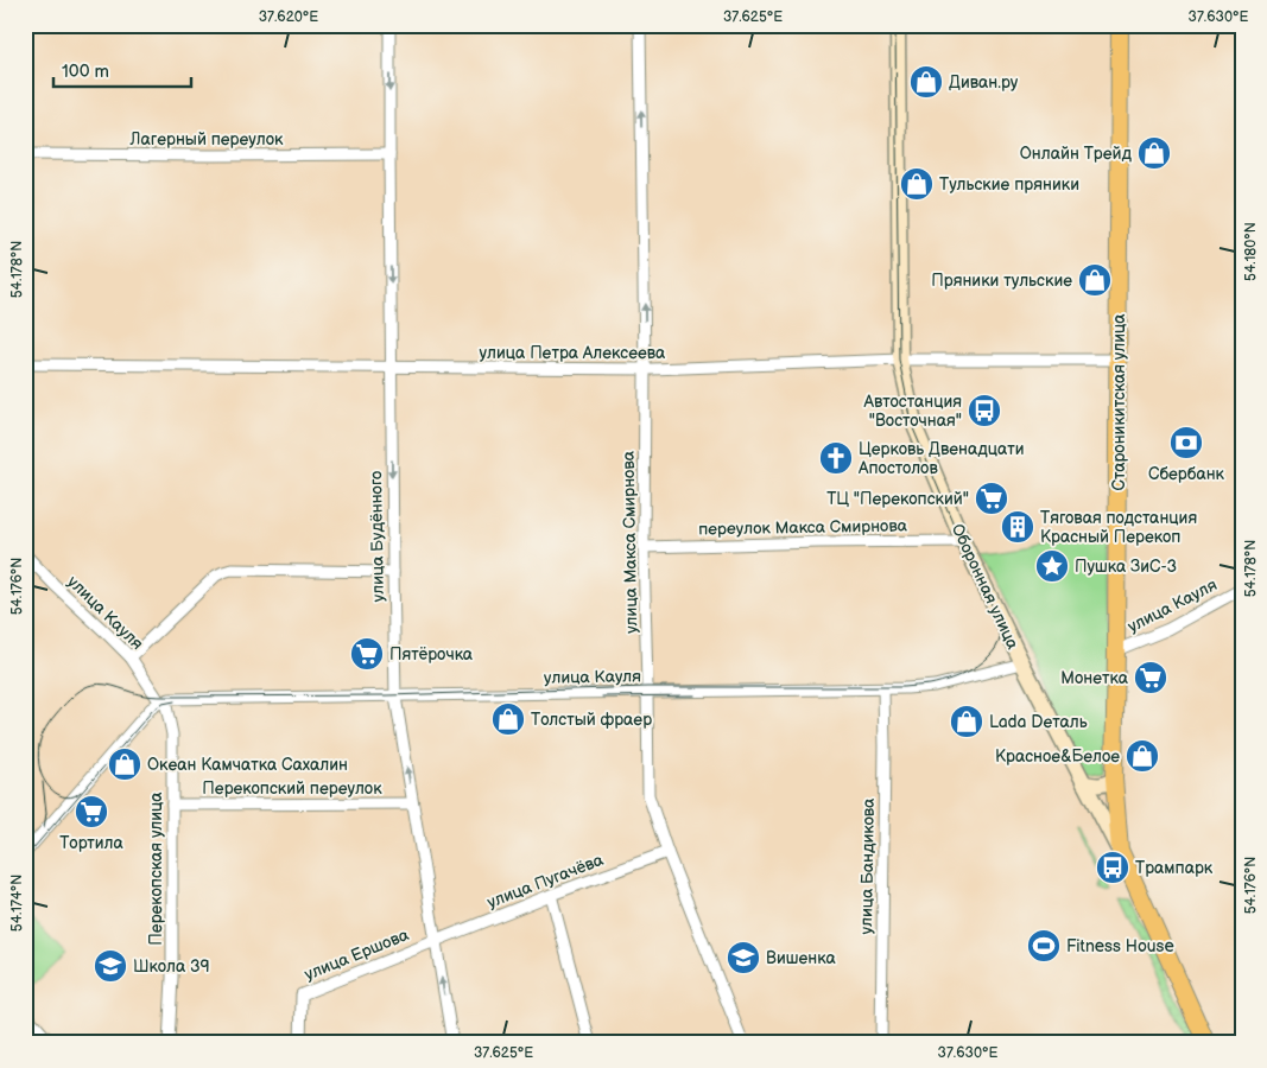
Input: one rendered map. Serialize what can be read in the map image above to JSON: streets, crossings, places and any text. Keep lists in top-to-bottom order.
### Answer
{
  "streets": {
    "main road": ["Староникитская улица", "Оборонная улица"],
    "street": [
      "Лагерный переулок",
      "улица Петра Алексеева",
      "переулок Макса Смирнова",
      "улица Будённого",
      "улица Макса Смирнова",
      "улица Кауля",
      "Перекопский переулок",
      "улица Бандикова",
      "Перекопская улица",
      "улица Пугачёва",
      "улица Ершова"
    ]
  },
  "crossings": [
    ["Лагерный переулок", "улица Будённого"],
    ["улица Петра Алексеева", "Староникитская улица"],
    ["улица Петра Алексеева", "улица Будённого"],
    ["улица Петра Алексеева", "улица Макса Смирнова"],
    ["улица Петра Алексеева", "Оборонная улица"],
    ["Староникитская улица", "Оборонная улица"],
    ["Староникитская улица", "улица Кауля"],
    ["переулок Макса Смирнова", "улица Макса Смирнова"],
    ["переулок Макса Смирнова", "Оборонная улица"],
    ["улица Будённого", "улица Кауля"],
    ["улица Будённого", "Перекопский переулок"],
    ["улица Будённого", "улица Пугачёва"],
    ["улица Будённого", "улица Ершова"],
    ["улица Макса Смирнова", "улица Кауля"],
    ["улица Макса Смирнова", "улица Пугачёва"],
    ["Оборонная улица", "улица Кауля"],
    ["улица Кауля", "улица Бандикова"],
    ["улица Кауля", "Перекопская улица"],
    ["Перекопский переулок", "Перекопская улица"],
    ["улица Пугачёва", "улица Ершова"]
  ],
  "places": {
    "shop": [
      "Диван.ру",
      "Онлайн Трейд",
      "Тульские пряники",
      "Пряники тульские",
      "Толстый фраер",
      "Lada Dеталь",
      "Красное&Белое",
      "Океан Камчатка Сахалин"
    ],
    "bus stop": ["Автостанция \"Восточная\"", "Трампарк"],
    "bank": ["Сбербанк"],
    "church": ["Церковь Двенадцати Апостолов"],
    "supermarket": [
      "ТЦ \"Перекопский\"",
      "Пятёрочка",
      "Монетка",
      "Тортила"
    ],
    "building": ["Тяговая подстанция Красный Перекоп"],
    "place": ["Пушка ЗиС-3"],
    "sports": ["Fitness House"],
    "school or university": ["Вишенка", "Школа 39"]
  },
  "scale_bar": "100 m",
  "coordinates": [
    "37.620°E",
    "37.625°E",
    "37.630°E",
    "54.180°N",
    "54.178°N",
    "54.176°N",
    "54.174°N"
  ]
}
